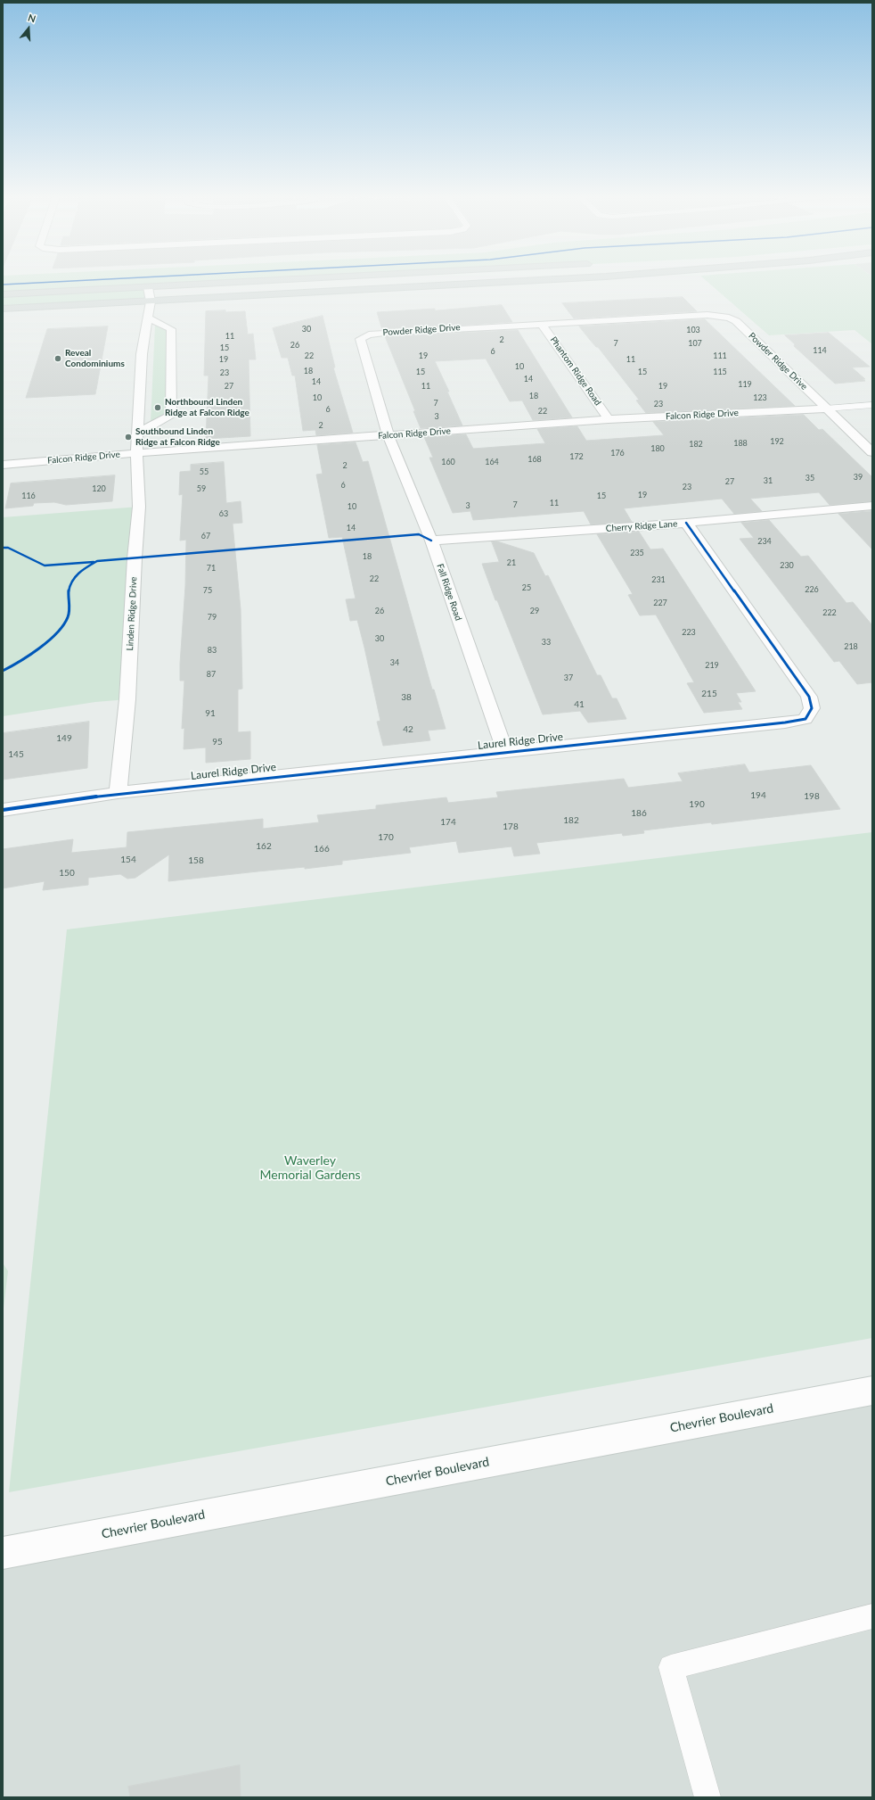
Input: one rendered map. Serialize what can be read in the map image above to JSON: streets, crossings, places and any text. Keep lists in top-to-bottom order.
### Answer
{
  "streets": {
    "street": [
      "Powder Ridge Drive",
      "Phantom Ridge Road",
      "Falcon Ridge Drive",
      "Cherry Ridge Lane",
      "Fall Ridge Road",
      "Linden Ridge Drive",
      "Laurel Ridge Drive",
      "Chevrier Boulevard"
    ]
  },
  "crossings": [
    ["Powder Ridge Drive", "Phantom Ridge Road"],
    ["Powder Ridge Drive", "Falcon Ridge Drive"],
    ["Powder Ridge Drive", "Fall Ridge Road"],
    ["Phantom Ridge Road", "Falcon Ridge Drive"],
    ["Falcon Ridge Drive", "Fall Ridge Road"],
    ["Falcon Ridge Drive", "Linden Ridge Drive"],
    ["Cherry Ridge Lane", "Fall Ridge Road"],
    ["Cherry Ridge Lane", "Laurel Ridge Drive"],
    ["Fall Ridge Road", "Laurel Ridge Drive"],
    ["Linden Ridge Drive", "Laurel Ridge Drive"]
  ],
  "parks": ["Waverley Memorial Gardens"],
  "places": ["Reveal Condominiums", "Northbound Linden Ridge at Falcon Ridge", "Southbound Linden Ridge at Falcon Ridge"],
  "house_numbers": [
    "30",
    "103",
    "11",
    "2",
    "7",
    "107",
    "26",
    "15",
    "114",
    "6",
    "22",
    "19",
    "111",
    "19",
    "11",
    "10",
    "18",
    "15",
    "15",
    "115",
    "23",
    "14",
    "14",
    "119",
    "27",
    "11",
    "19",
    "18",
    "10",
    "123",
    "7",
    "23",
    "6",
    "22",
    "3",
    "2",
    "192",
    "188",
    "182",
    "180",
    "176",
    "172",
    "168",
    "160",
    "164",
    "2",
    "55",
    "39",
    "35",
    "31",
    "27",
    "6",
    "23",
    "120",
    "59",
    "19",
    "116",
    "15",
    "11",
    "7",
    "3",
    "10",
    "63",
    "14",
    "67",
    "234",
    "235",
    "18",
    "21",
    "230",
    "71",
    "22",
    "231",
    "25",
    "226",
    "75",
    "227",
    "26",
    "29",
    "222",
    "79",
    "223",
    "30",
    "33",
    "218",
    "83",
    "34",
    "219",
    "87",
    "37",
    "215",
    "38",
    "41",
    "91",
    "42",
    "149",
    "95",
    "145",
    "194",
    "198",
    "190",
    "186",
    "182",
    "174",
    "178",
    "170",
    "162",
    "166",
    "154",
    "158",
    "150"
  ],
  "north": "top"
}
